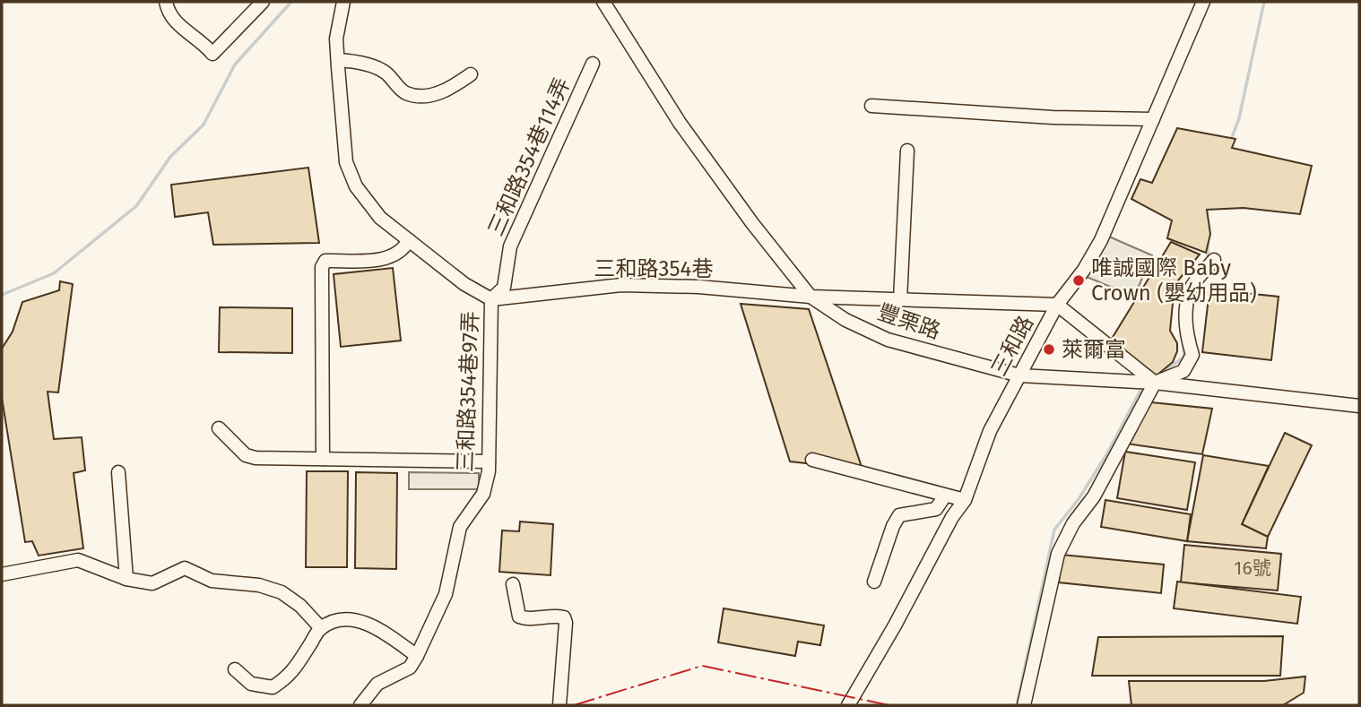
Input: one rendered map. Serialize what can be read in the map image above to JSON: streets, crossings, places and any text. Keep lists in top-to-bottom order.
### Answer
{
  "streets": {
    "street": [
      "三和路354巷114弄",
      "三和路354巷",
      "豐栗路",
      "三和路",
      "三和路354巷97弄"
    ]
  },
  "crossings": [
    ["三和路354巷114弄", "三和路354巷"],
    ["三和路354巷114弄", "三和路354巷97弄"],
    ["三和路354巷", "豐栗路"],
    ["三和路354巷", "三和路"],
    ["三和路354巷", "三和路354巷97弄"],
    ["豐栗路", "三和路"]
  ],
  "places": ["唯誠國際 Baby Crown (嬰幼用品)", "萊爾富"],
  "house_numbers": ["16號"]
}
